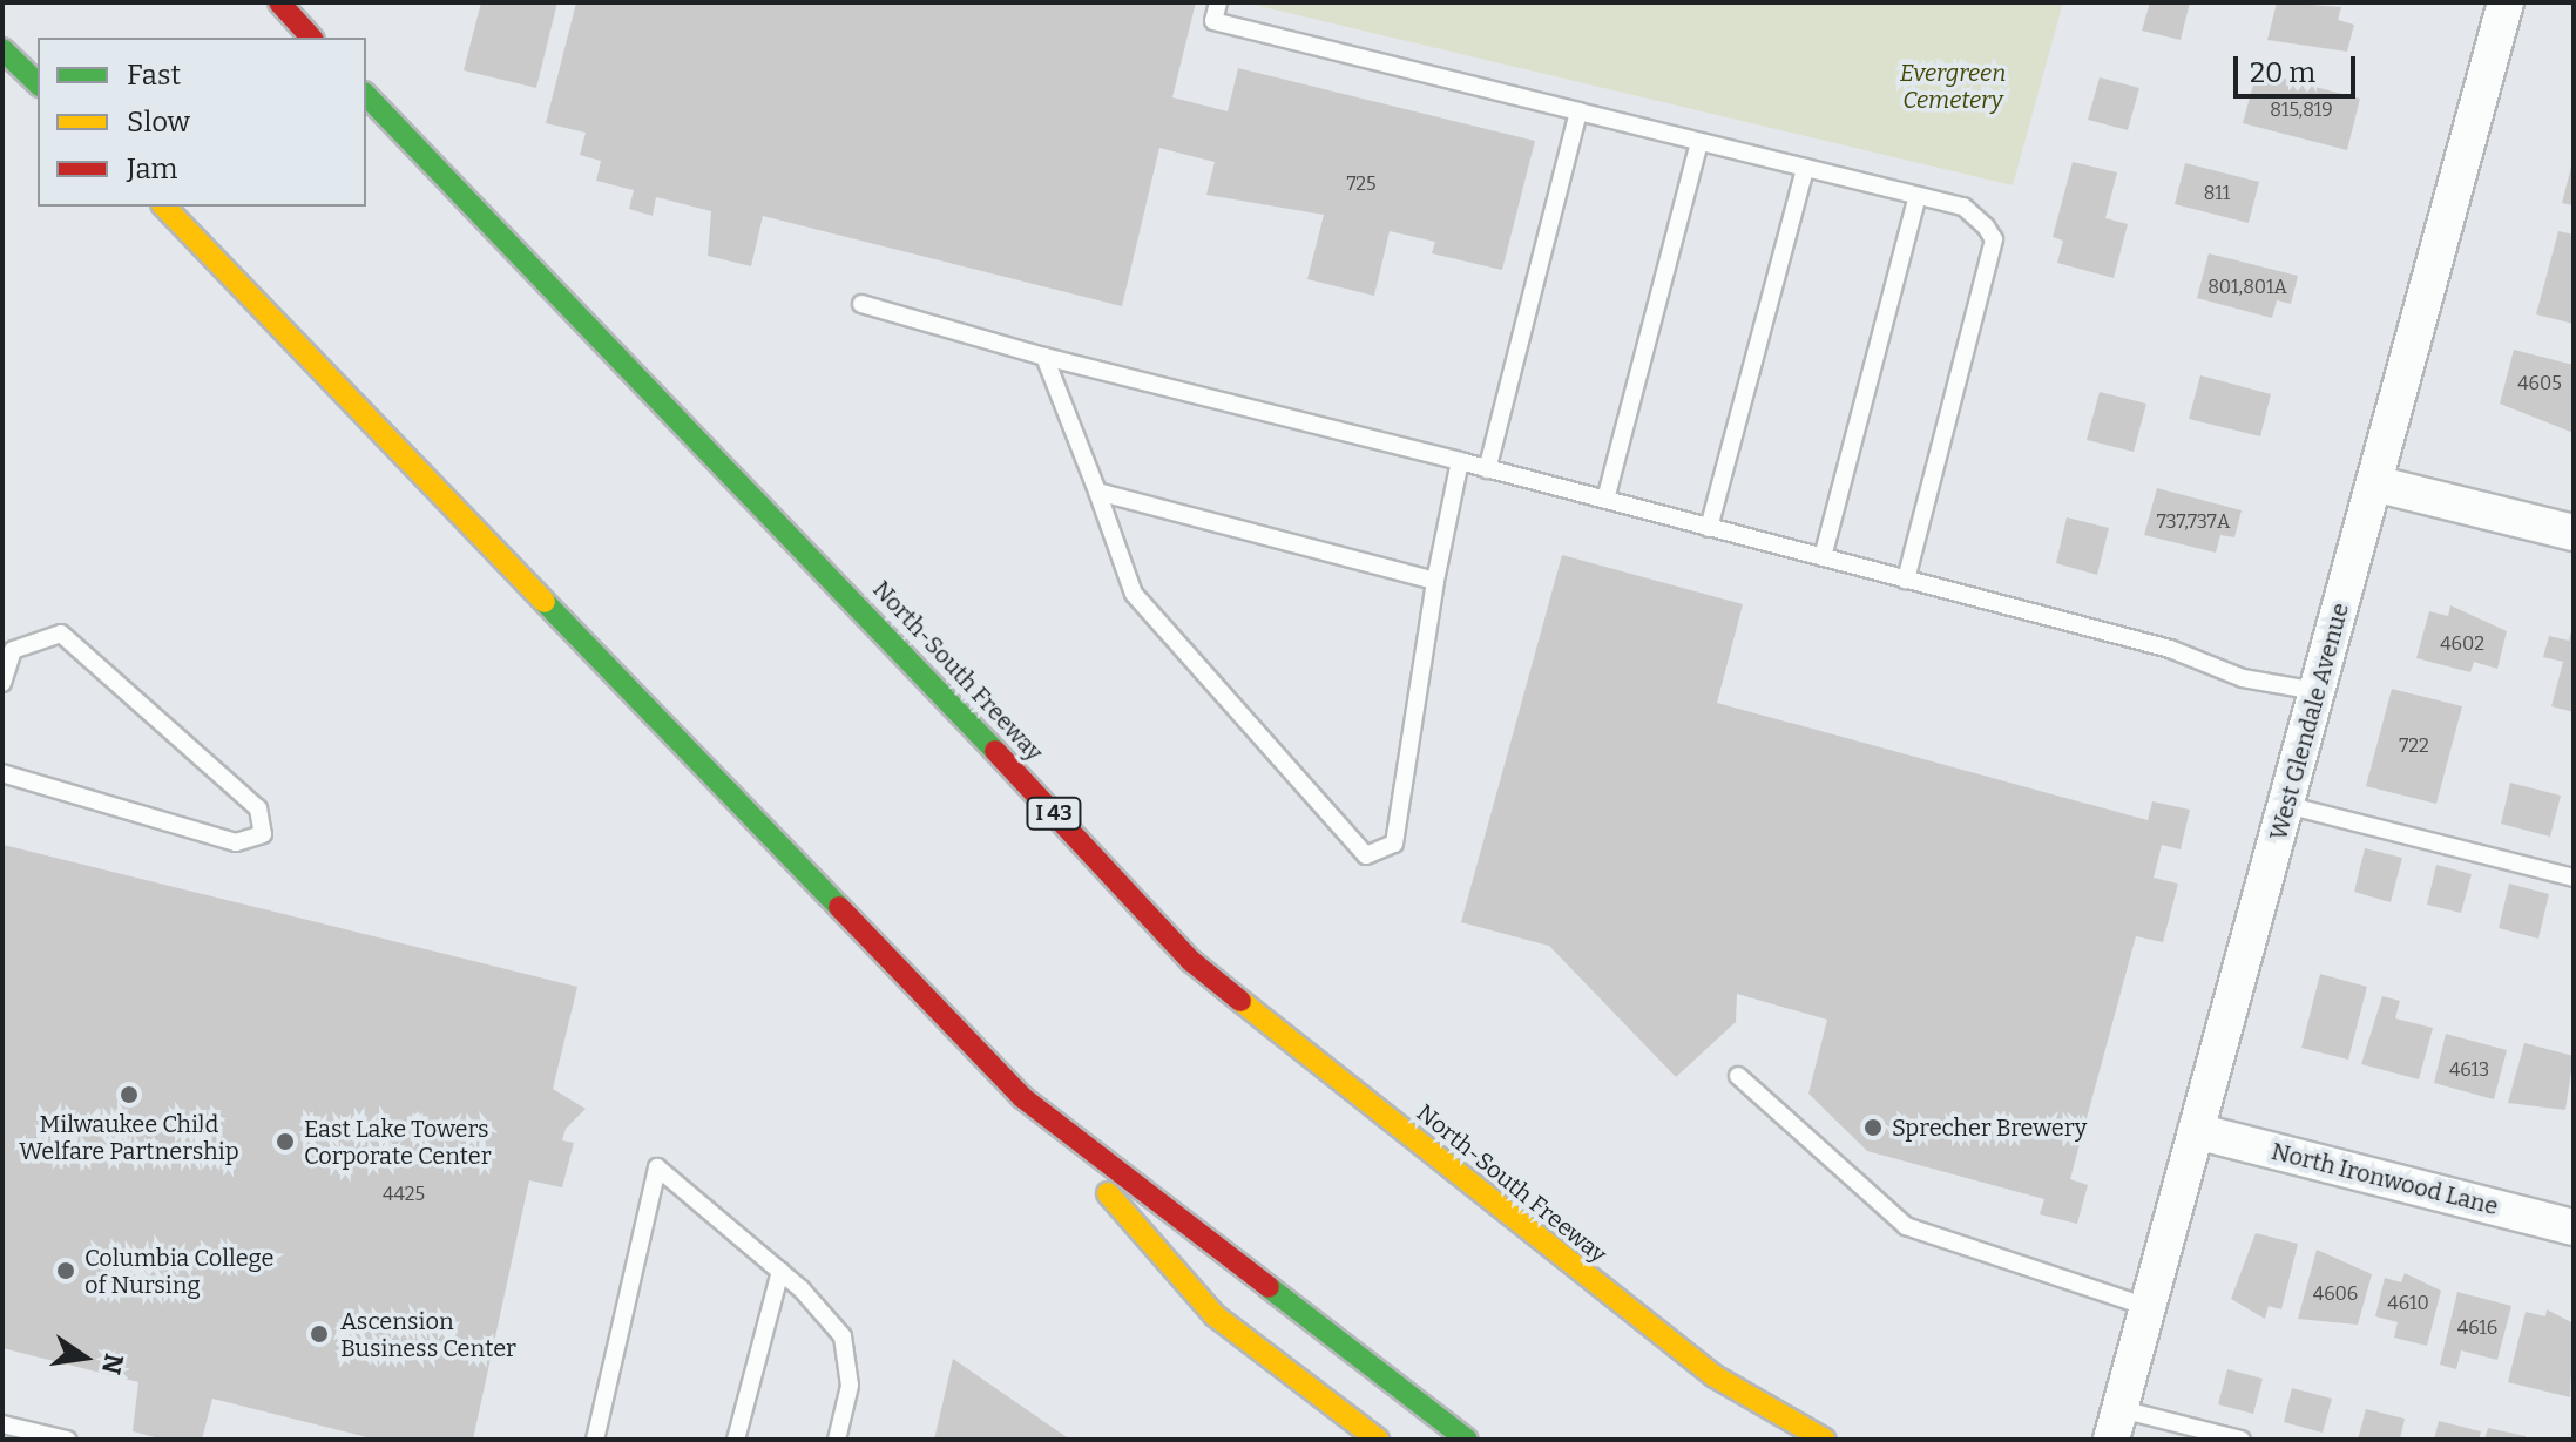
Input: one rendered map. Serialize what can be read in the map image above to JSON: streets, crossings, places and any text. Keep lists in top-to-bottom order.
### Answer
{
  "streets": {
    "highway": ["North-South Freeway", "I 43"],
    "street": ["West Glendale Avenue", "North Ironwood Lane"]
  },
  "crossings": [
    ["West Glendale Avenue", "North Ironwood Lane"]
  ],
  "parks": ["Evergreen Cemetery"],
  "places": [
    "Milwaukee Child Welfare Partnership",
    "Sprecher Brewery",
    "East Lake Towers Corporate Center",
    "Columbia College of Nursing",
    "Ascension Business Center"
  ],
  "house_numbers": [
    "815,819",
    "725",
    "811",
    "801,801A",
    "4605",
    "737,737A",
    "4602",
    "722",
    "4613",
    "4425",
    "4606",
    "4610",
    "4616"
  ],
  "legend": ["Fast", "Slow", "Jam"],
  "scale_bar": "20 m",
  "north": "right"
}
